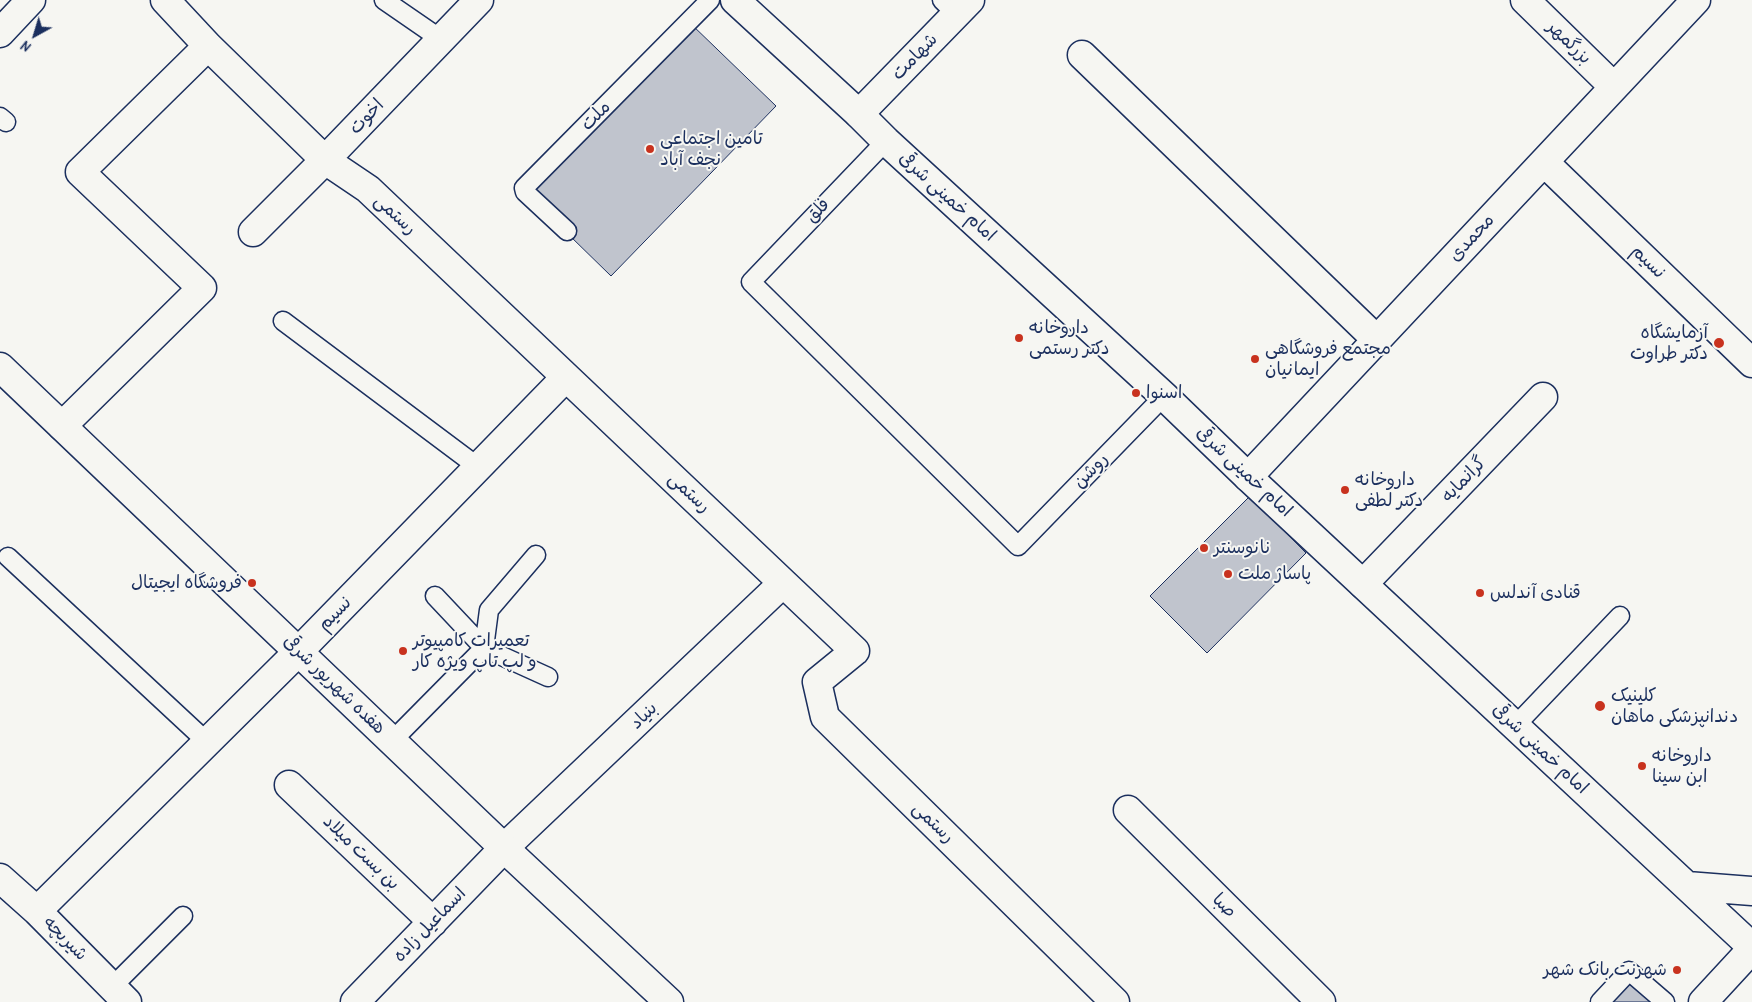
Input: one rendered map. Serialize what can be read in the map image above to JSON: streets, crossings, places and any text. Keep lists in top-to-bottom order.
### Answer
{
  "streets": {
    "street": [
      "بزرگمهر",
      "شهامت",
      "اخوت",
      "امام خمینی شرقی",
      "رستمی",
      "محمدی",
      "نسیم",
      "گرانمایه",
      "هفده شهریور شرقی",
      "بنیاد",
      "بن بست میلاد",
      "صبا",
      "اسماعیل زاده",
      "شیربچه"
    ],
    "lane": ["ملت", "فلق", "روشن"]
  },
  "crossings": [
    ["بزرگمهر", "محمدی"],
    ["شهامت", "امام خمینی شرقی"],
    ["اخوت", "رستمی"],
    ["امام خمینی شرقی", "فلق"],
    ["امام خمینی شرقی", "محمدی"],
    ["امام خمینی شرقی", "روشن"],
    ["امام خمینی شرقی", "گرانمایه"],
    ["فلق", "روشن"],
    ["رستمی", "نسیم"],
    ["رستمی", "بنیاد"],
    ["محمدی", "نسیم"],
    ["نسیم", "هفده شهریور شرقی"],
    ["نسیم", "شیربچه"],
    ["هفده شهریور شرقی", "بنیاد"],
    ["هفده شهریور شرقی", "اسماعیل زاده"],
    ["بنیاد", "اسماعیل زاده"],
    ["بن بست میلاد", "اسماعیل زاده"]
  ],
  "places": [
    "تامین اجتماعی نجف آباد",
    "داروخانه دکتر رستمی",
    "آزمایشگاه دکتر طراوت",
    "مجتمع فروشگاهی ایمانیان",
    "اسنوا",
    "داروخانه دکتر لطفی",
    "نانوسنتر",
    "پاساژ ملت",
    "فروشگاه ایجیتال",
    "قنادی آندلس",
    "تعمیرات کامپیوتر و لپ تاپ ویژه کار",
    "کلینیک دندانپزشکی ماهان",
    "داروخانه ابن سینا",
    "شهرنت بانک شهر"
  ],
  "north": "bottom left"
}
